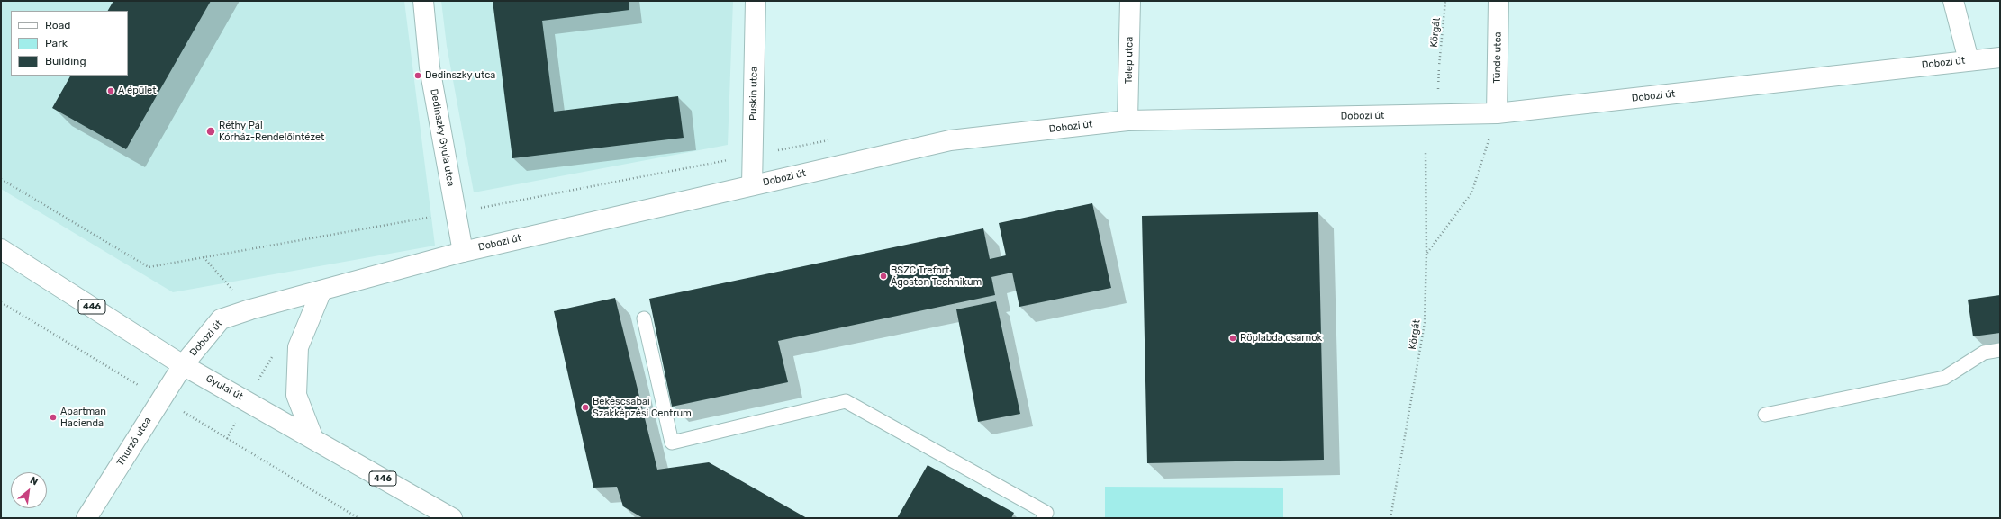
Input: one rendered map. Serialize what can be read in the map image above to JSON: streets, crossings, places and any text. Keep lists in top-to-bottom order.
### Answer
{
  "streets": {
    "main road": [
      "Tünde utca",
      "Telep utca",
      "Dobozi út",
      "Puskin utca",
      "Dedinszky Gyula utca",
      "446",
      "Gyulai út",
      "Thurzó utca"
    ],
    "path": ["Körgát"]
  },
  "crossings": [
    ["Tünde utca", "Dobozi út"],
    ["Telep utca", "Dobozi út"],
    ["Dobozi út", "Puskin utca"],
    ["Dobozi út", "Dedinszky Gyula utca"],
    ["Dobozi út", "Gyulai út"],
    ["Dobozi út", "Thurzó utca"],
    ["Gyulai út", "Thurzó utca"]
  ],
  "places": [
    "Dedinszky utca",
    "A épület",
    "Réthy Pál Kórház-Rendelőintézet",
    "BSZC Trefort Ágoston Technikum",
    "Röplabda csarnok",
    "Békéscsabai Szakképzési Centrum",
    "Apartman Hacienda"
  ],
  "legend": ["Road", "Park", "Building"],
  "north": "top right"
}
